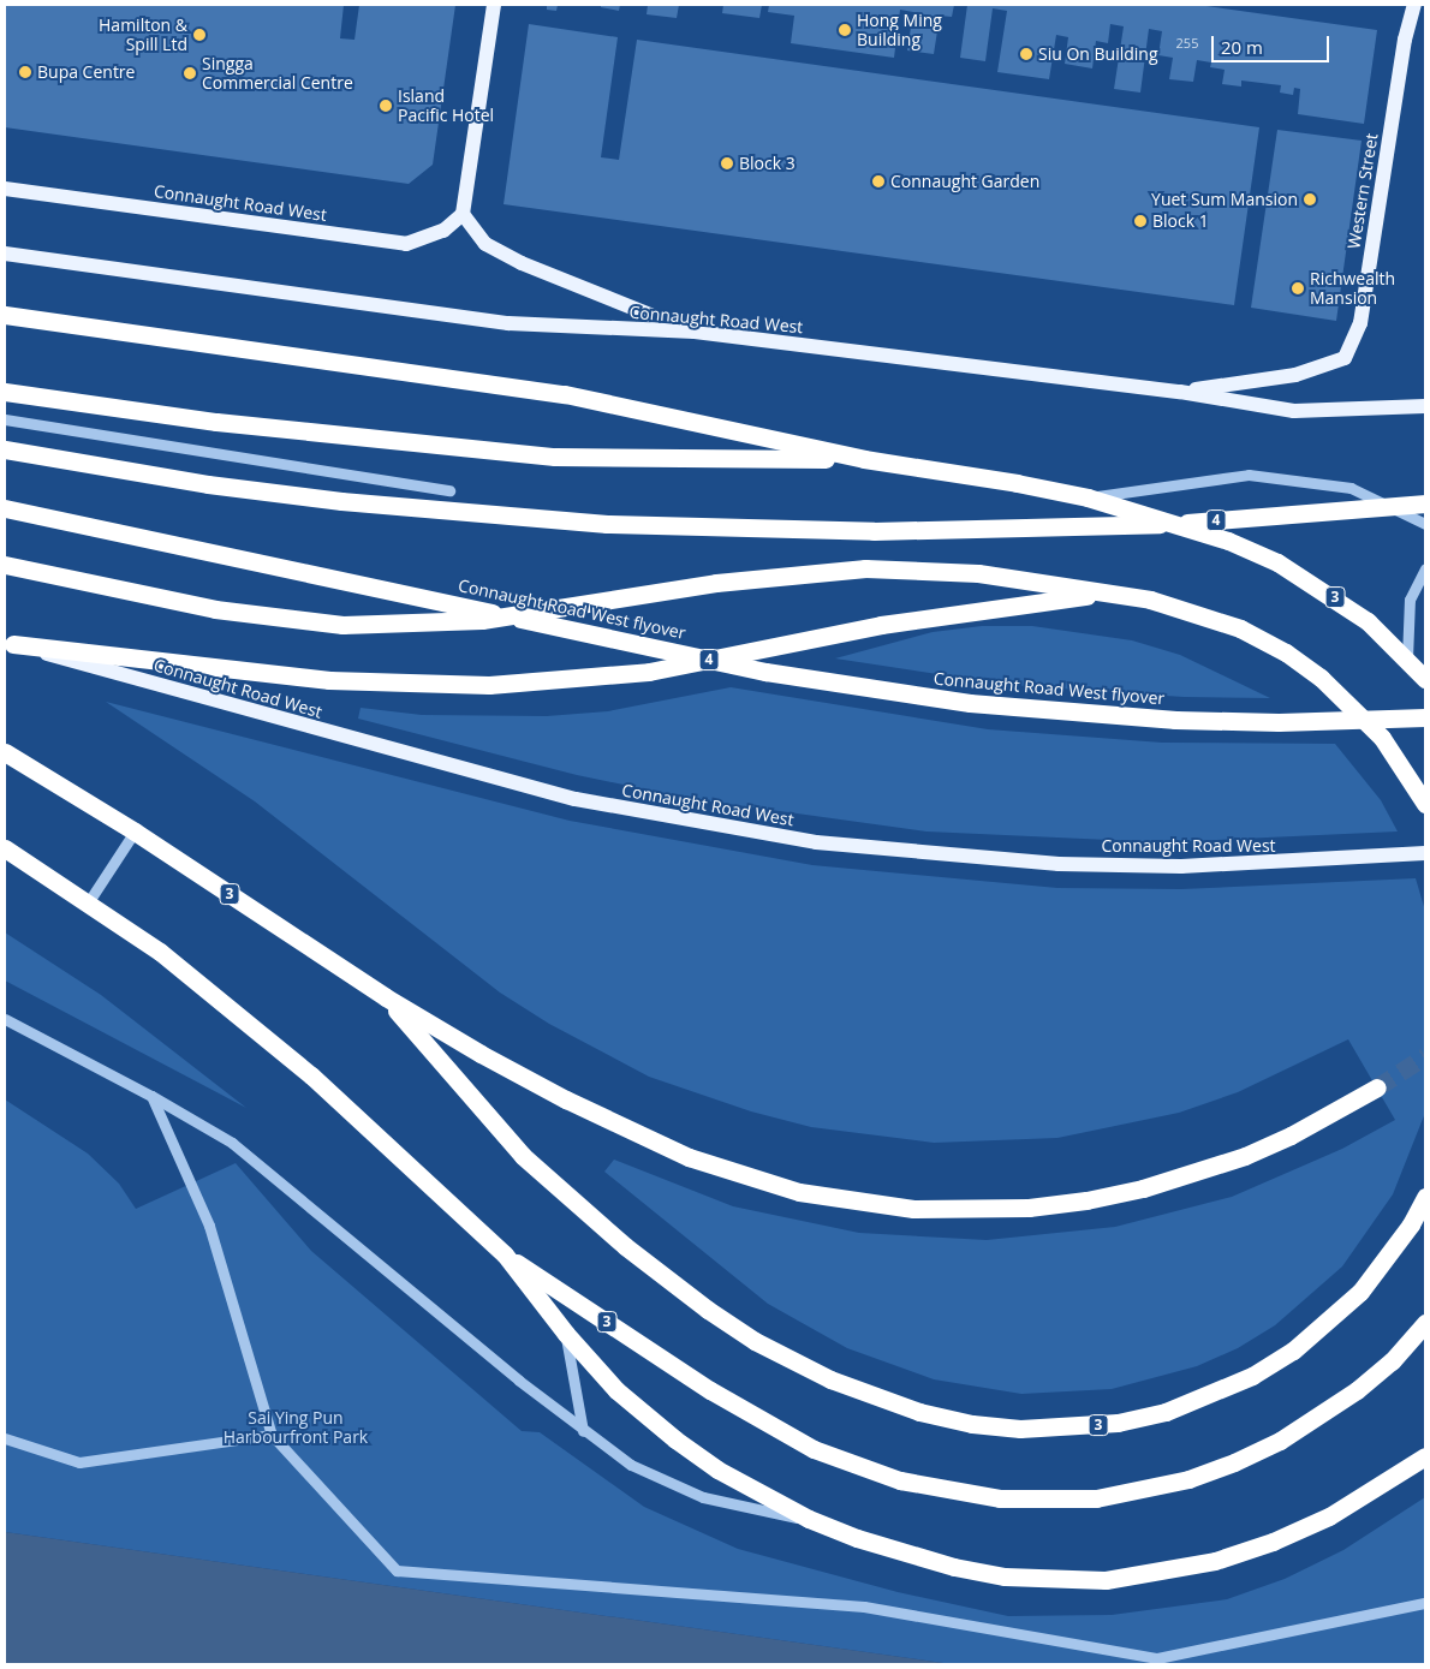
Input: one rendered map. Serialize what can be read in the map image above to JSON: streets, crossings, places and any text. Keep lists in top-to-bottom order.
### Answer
{
  "streets": {
    "highway": ["4", "3", "Connaught Road West flyover"],
    "main road": ["Western Street", "Connaught Road West"]
  },
  "crossings": [
    ["Western Street", "Connaught Road West"]
  ],
  "parks": ["Sai Ying Pun Harbourfront Park"],
  "places": [
    "Hong Ming Building",
    "Hamilton & Spill Ltd",
    "Siu On Building",
    "Bupa Centre",
    "Singga Commercial Centre",
    "Island Pacific Hotel",
    "Block 3",
    "Connaught Garden",
    "Yuet Sum Mansion",
    "Block 1",
    "Richwealth Mansion"
  ],
  "house_numbers": ["255"],
  "scale_bar": "20 m"
}
